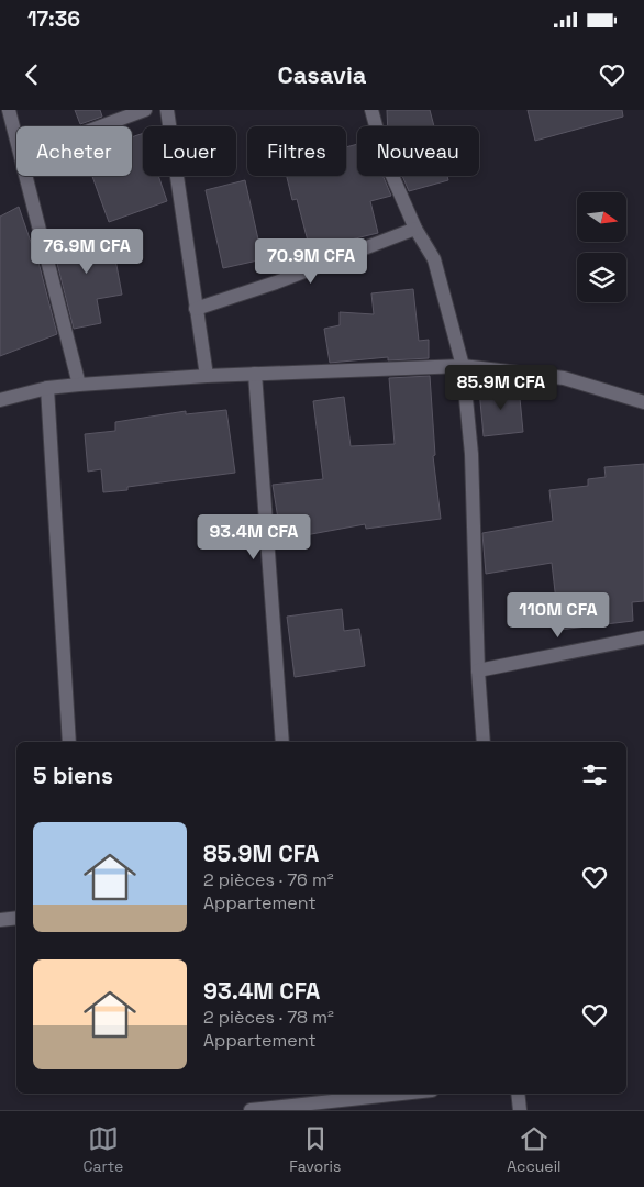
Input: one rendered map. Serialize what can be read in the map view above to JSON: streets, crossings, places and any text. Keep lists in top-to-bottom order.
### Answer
{
  "north": "right",
  "page": {
    "status": "17:36",
    "header": "Casavia",
    "chip": [
      "Acheter",
      "Louer",
      "Filtres",
      "Nouveau"
    ],
    "price": [
      "76.9M CFA",
      "70.9M CFA",
      "85.9M CFA",
      "93.4M CFA",
      "110M CFA"
    ],
    "heading": "5 biens",
    "list": [
      {
        "name": "85.9M CFA",
        "note": "2 pièces · 76 m² · Appartement"
      },
      {
        "name": "93.4M CFA",
        "note": "2 pièces · 78 m² · Appartement"
      }
    ],
    "tabs": ["Carte", "Favoris", "Accueil"]
  }
}
